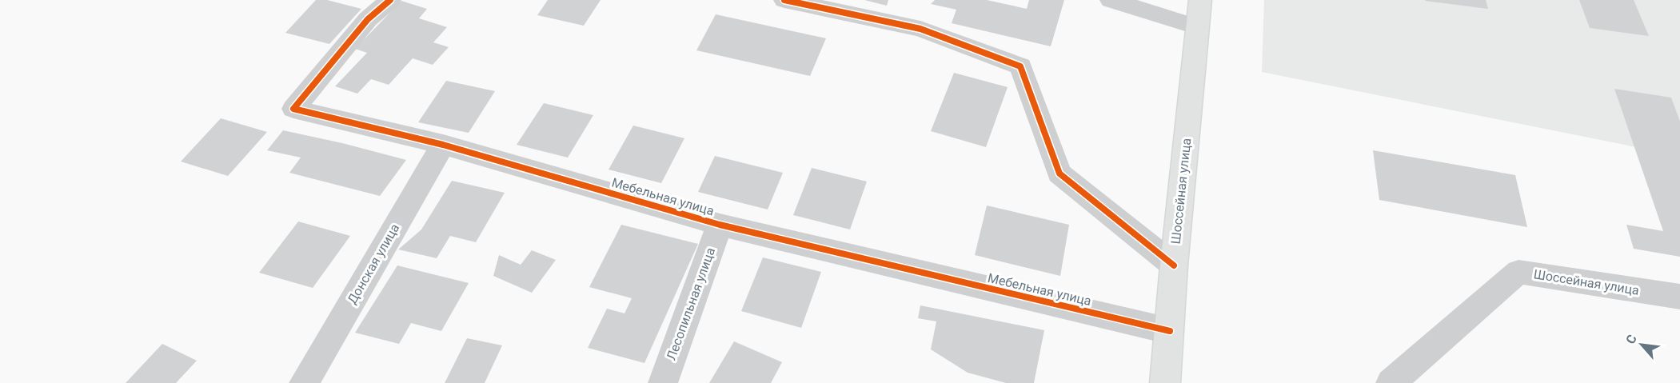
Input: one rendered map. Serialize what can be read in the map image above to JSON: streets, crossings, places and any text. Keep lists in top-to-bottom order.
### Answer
{
  "streets": {
    "main road": ["Шоссейная улица"],
    "street": ["Мебельная улица", "Донская улица", "Лесопильная улица"]
  },
  "crossings": [
    ["Шоссейная улица", "Мебельная улица"],
    ["Мебельная улица", "Донская улица"],
    ["Мебельная улица", "Лесопильная улица"]
  ],
  "north": "top left"
}
